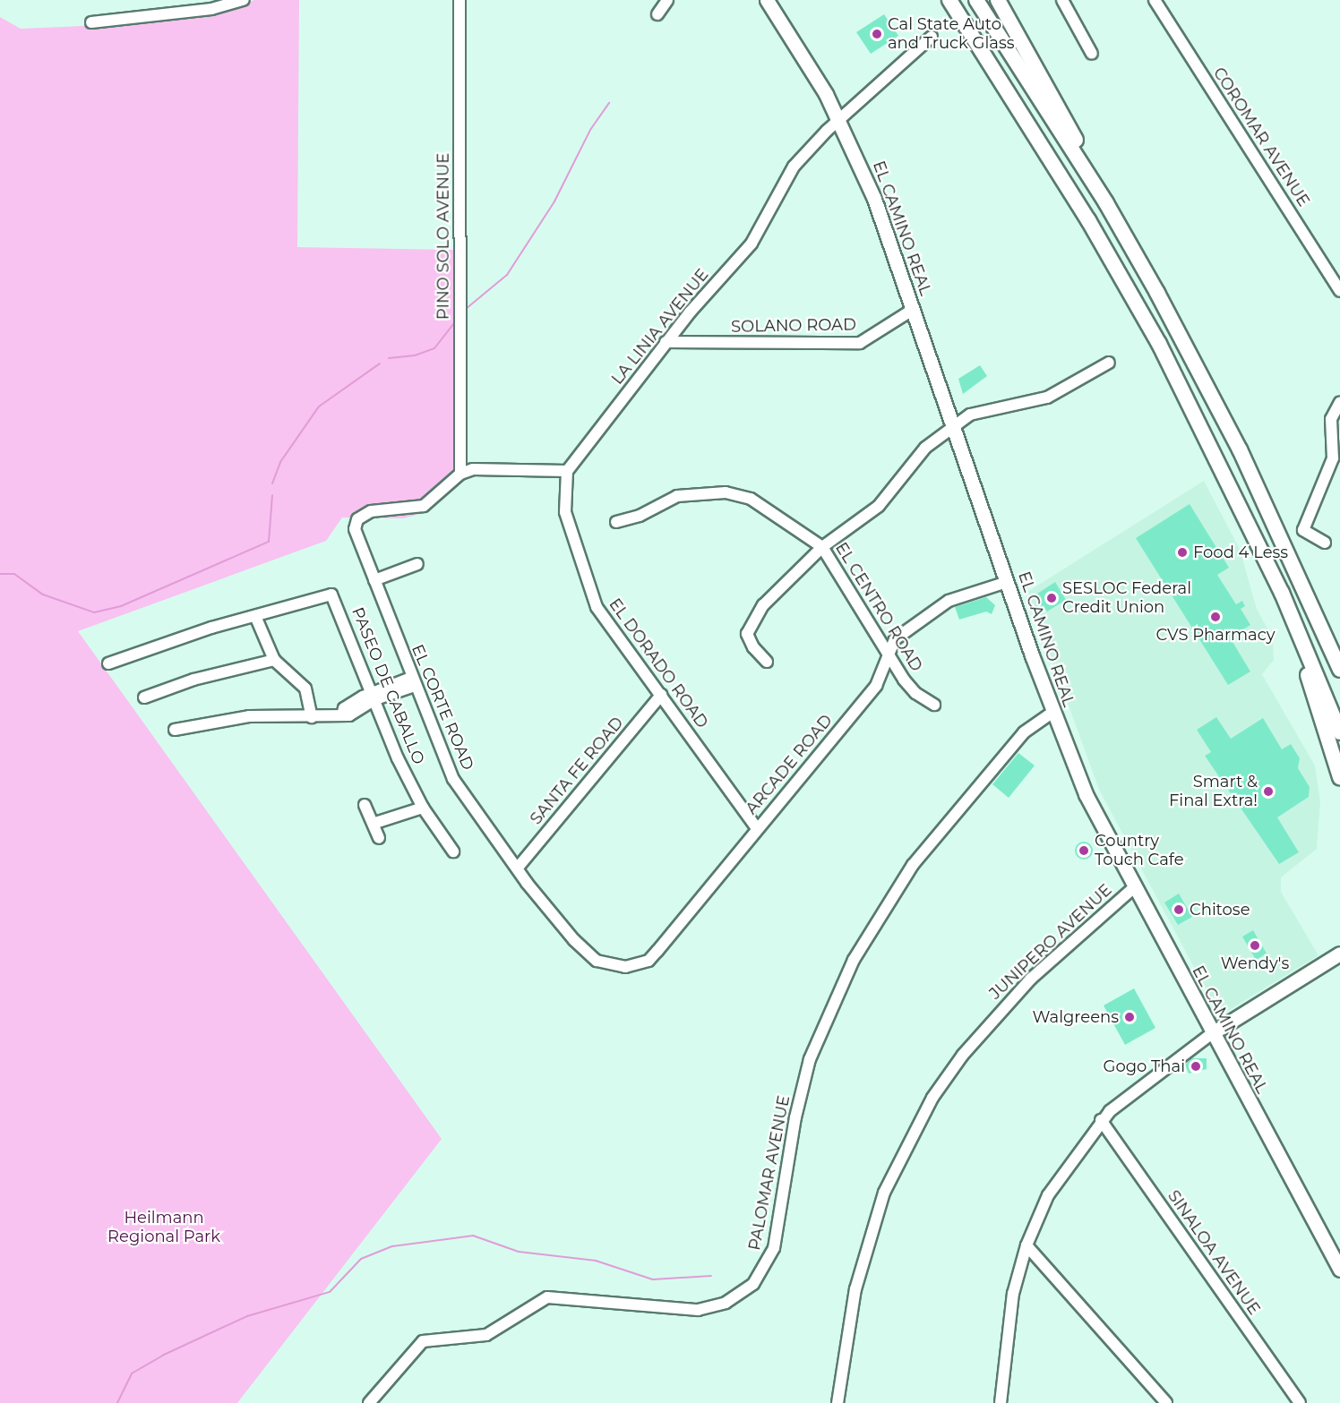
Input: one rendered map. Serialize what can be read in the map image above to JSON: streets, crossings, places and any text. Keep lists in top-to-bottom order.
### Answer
{
  "streets": {
    "main road": ["EL CAMINO REAL"],
    "street": [
      "COROMAR AVENUE",
      "PINO SOLO AVENUE",
      "SOLANO ROAD",
      "LA LINIA AVENUE",
      "EL CENTRO ROAD",
      "EL DORADO ROAD",
      "PASEO DE CABALLO",
      "EL CORTE ROAD",
      "ARCADE ROAD",
      "SANTA FE ROAD",
      "JUNIPERO AVENUE",
      "PALOMAR AVENUE",
      "SINALOA AVENUE"
    ]
  },
  "crossings": [
    ["EL CAMINO REAL", "SOLANO ROAD"],
    ["EL CAMINO REAL", "LA LINIA AVENUE"],
    ["EL CAMINO REAL", "ARCADE ROAD"],
    ["EL CAMINO REAL", "JUNIPERO AVENUE"],
    ["EL CAMINO REAL", "PALOMAR AVENUE"],
    ["PINO SOLO AVENUE", "EL CORTE ROAD"],
    ["SOLANO ROAD", "LA LINIA AVENUE"],
    ["LA LINIA AVENUE", "EL DORADO ROAD"],
    ["EL CENTRO ROAD", "ARCADE ROAD"],
    ["EL DORADO ROAD", "ARCADE ROAD"],
    ["EL DORADO ROAD", "SANTA FE ROAD"],
    ["EL CORTE ROAD", "ARCADE ROAD"],
    ["EL CORTE ROAD", "SANTA FE ROAD"]
  ],
  "parks": ["Heilmann Regional Park"],
  "places": [
    "Cal State Auto and Truck Glass",
    "Food 4 Less",
    "SESLOC Federal Credit Union",
    "CVS Pharmacy",
    "Smart & Final Extra!",
    "Country Touch Cafe",
    "Chitose",
    "Wendy's",
    "Walgreens",
    "Gogo Thai"
  ]
}
